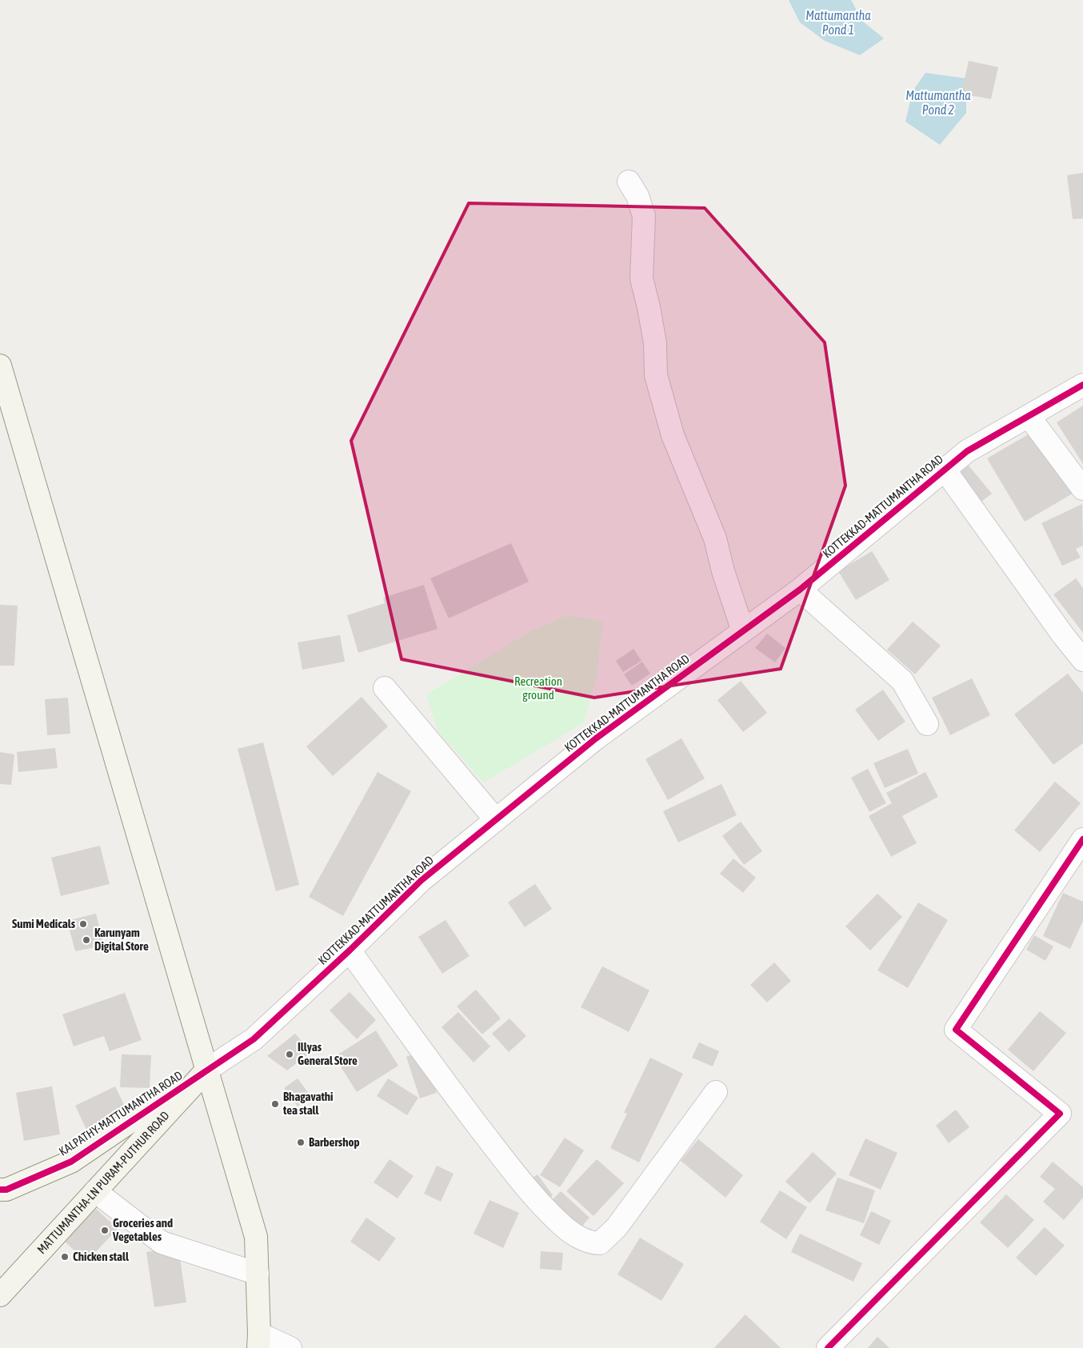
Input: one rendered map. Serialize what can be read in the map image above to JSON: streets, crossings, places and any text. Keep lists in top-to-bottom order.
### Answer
{
  "streets": {
    "main road": ["KALPATHY-MATTUMANTHA ROAD", "MATTUMANTHA-LN PURAM-PUTHUR ROAD"],
    "street": ["KOTTEKKAD-MATTUMANTHA ROAD"]
  },
  "crossings": [
    ["KOTTEKKAD-MATTUMANTHA ROAD", "KALPATHY-MATTUMANTHA ROAD"],
    ["KOTTEKKAD-MATTUMANTHA ROAD", "MATTUMANTHA-LN PURAM-PUTHUR ROAD"],
    ["KALPATHY-MATTUMANTHA ROAD", "MATTUMANTHA-LN PURAM-PUTHUR ROAD"]
  ],
  "water": ["Mattumantha Pond 1", "Mattumantha Pond 2"],
  "parks": ["Recreation ground"],
  "places": [
    "Sumi Medicals",
    "Karunyam Digital Store",
    "Illyas General Store",
    "Bhagavathi tea stall",
    "Barbershop",
    "Groceries and Vegetables",
    "Chicken stall"
  ]
}
